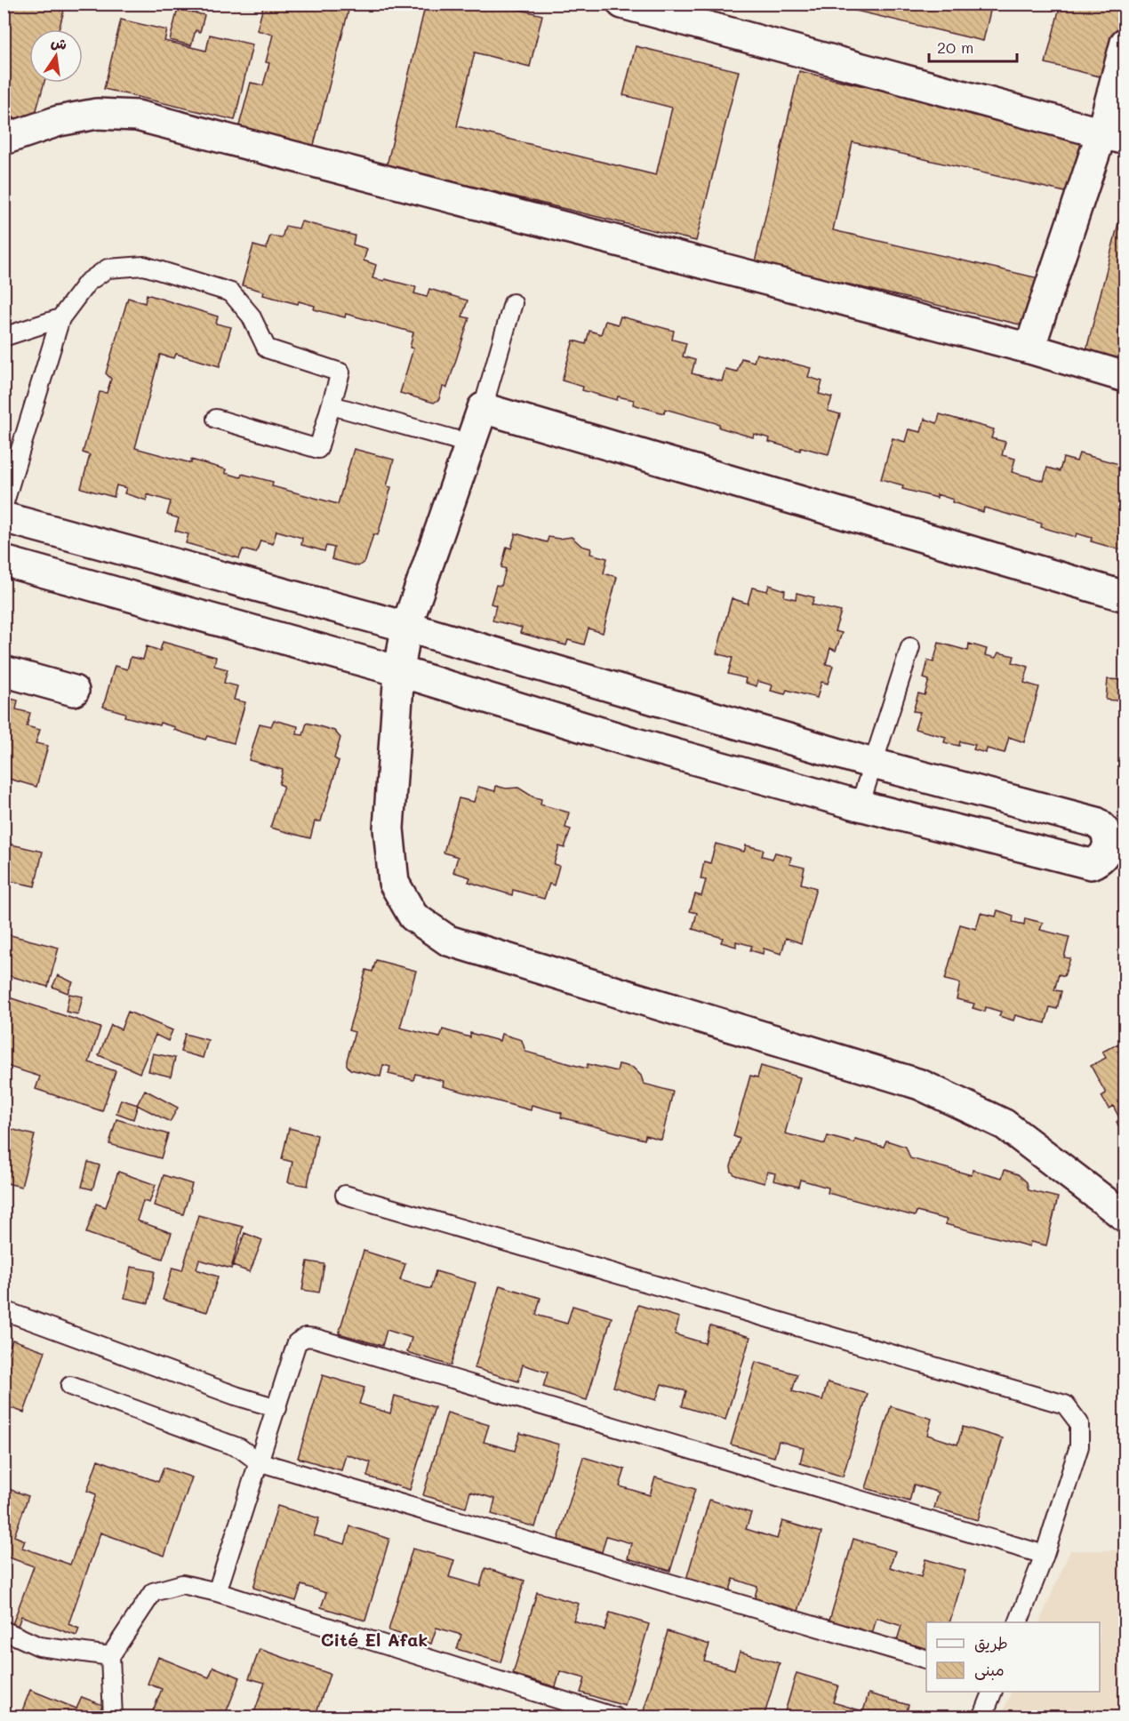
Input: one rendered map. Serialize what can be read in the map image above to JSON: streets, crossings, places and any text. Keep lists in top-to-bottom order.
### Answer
{
  "districts": ["Cité El Afak"],
  "legend": ["طريق", "مبنى"],
  "scale_bar": "20 m",
  "north": "top"
}
